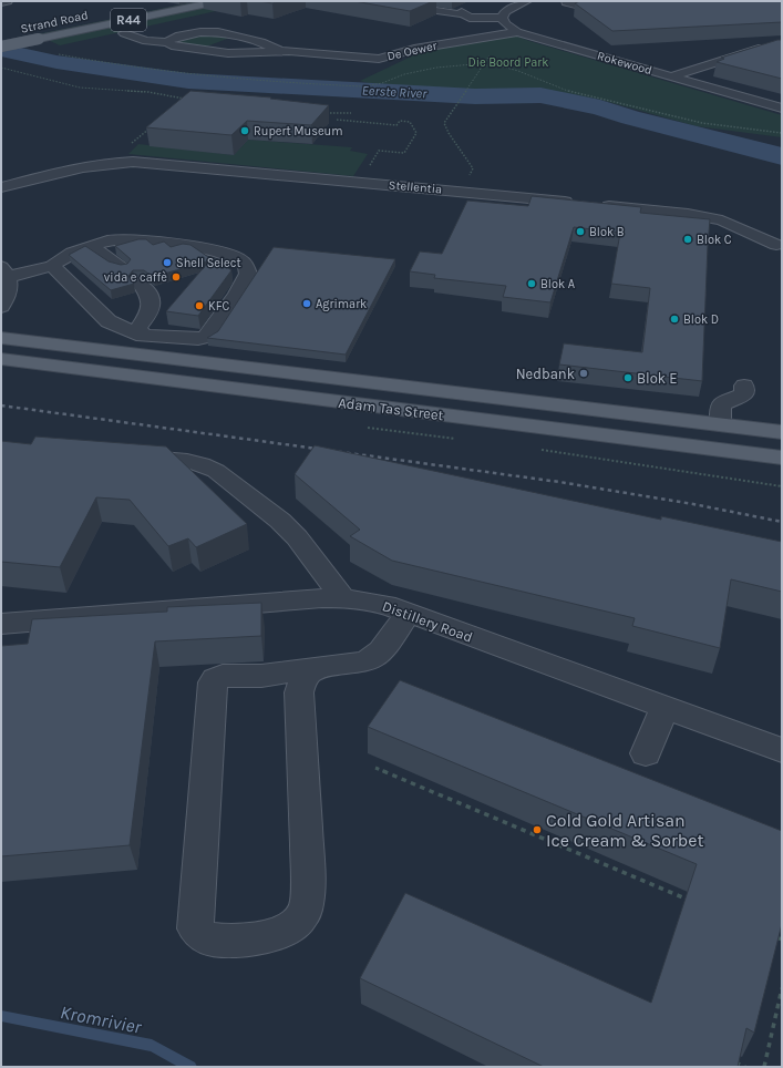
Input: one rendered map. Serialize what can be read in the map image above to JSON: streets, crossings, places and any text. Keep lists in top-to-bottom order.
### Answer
{
  "streets": {
    "main road": ["R44", "Strand Road", "Adam Tas Street"],
    "street": [
      "De Oewer",
      "Rokewood",
      "Stellentia",
      "Distillery Road"
    ]
  },
  "crossings": [
    ["De Oewer", "Rokewood"]
  ],
  "water": ["Eerste River", "Kromrivier"],
  "parks": ["Die Boord Park"],
  "places": [
    "Rupert Museum",
    "Blok B",
    "Blok C",
    "Shell Select",
    "vida e caffè",
    "Blok A",
    "Agrimark",
    "KFC",
    "Blok D",
    "Nedbank",
    "Blok E",
    "Cold Gold Artisan Ice Cream & Sorbet"
  ]
}
